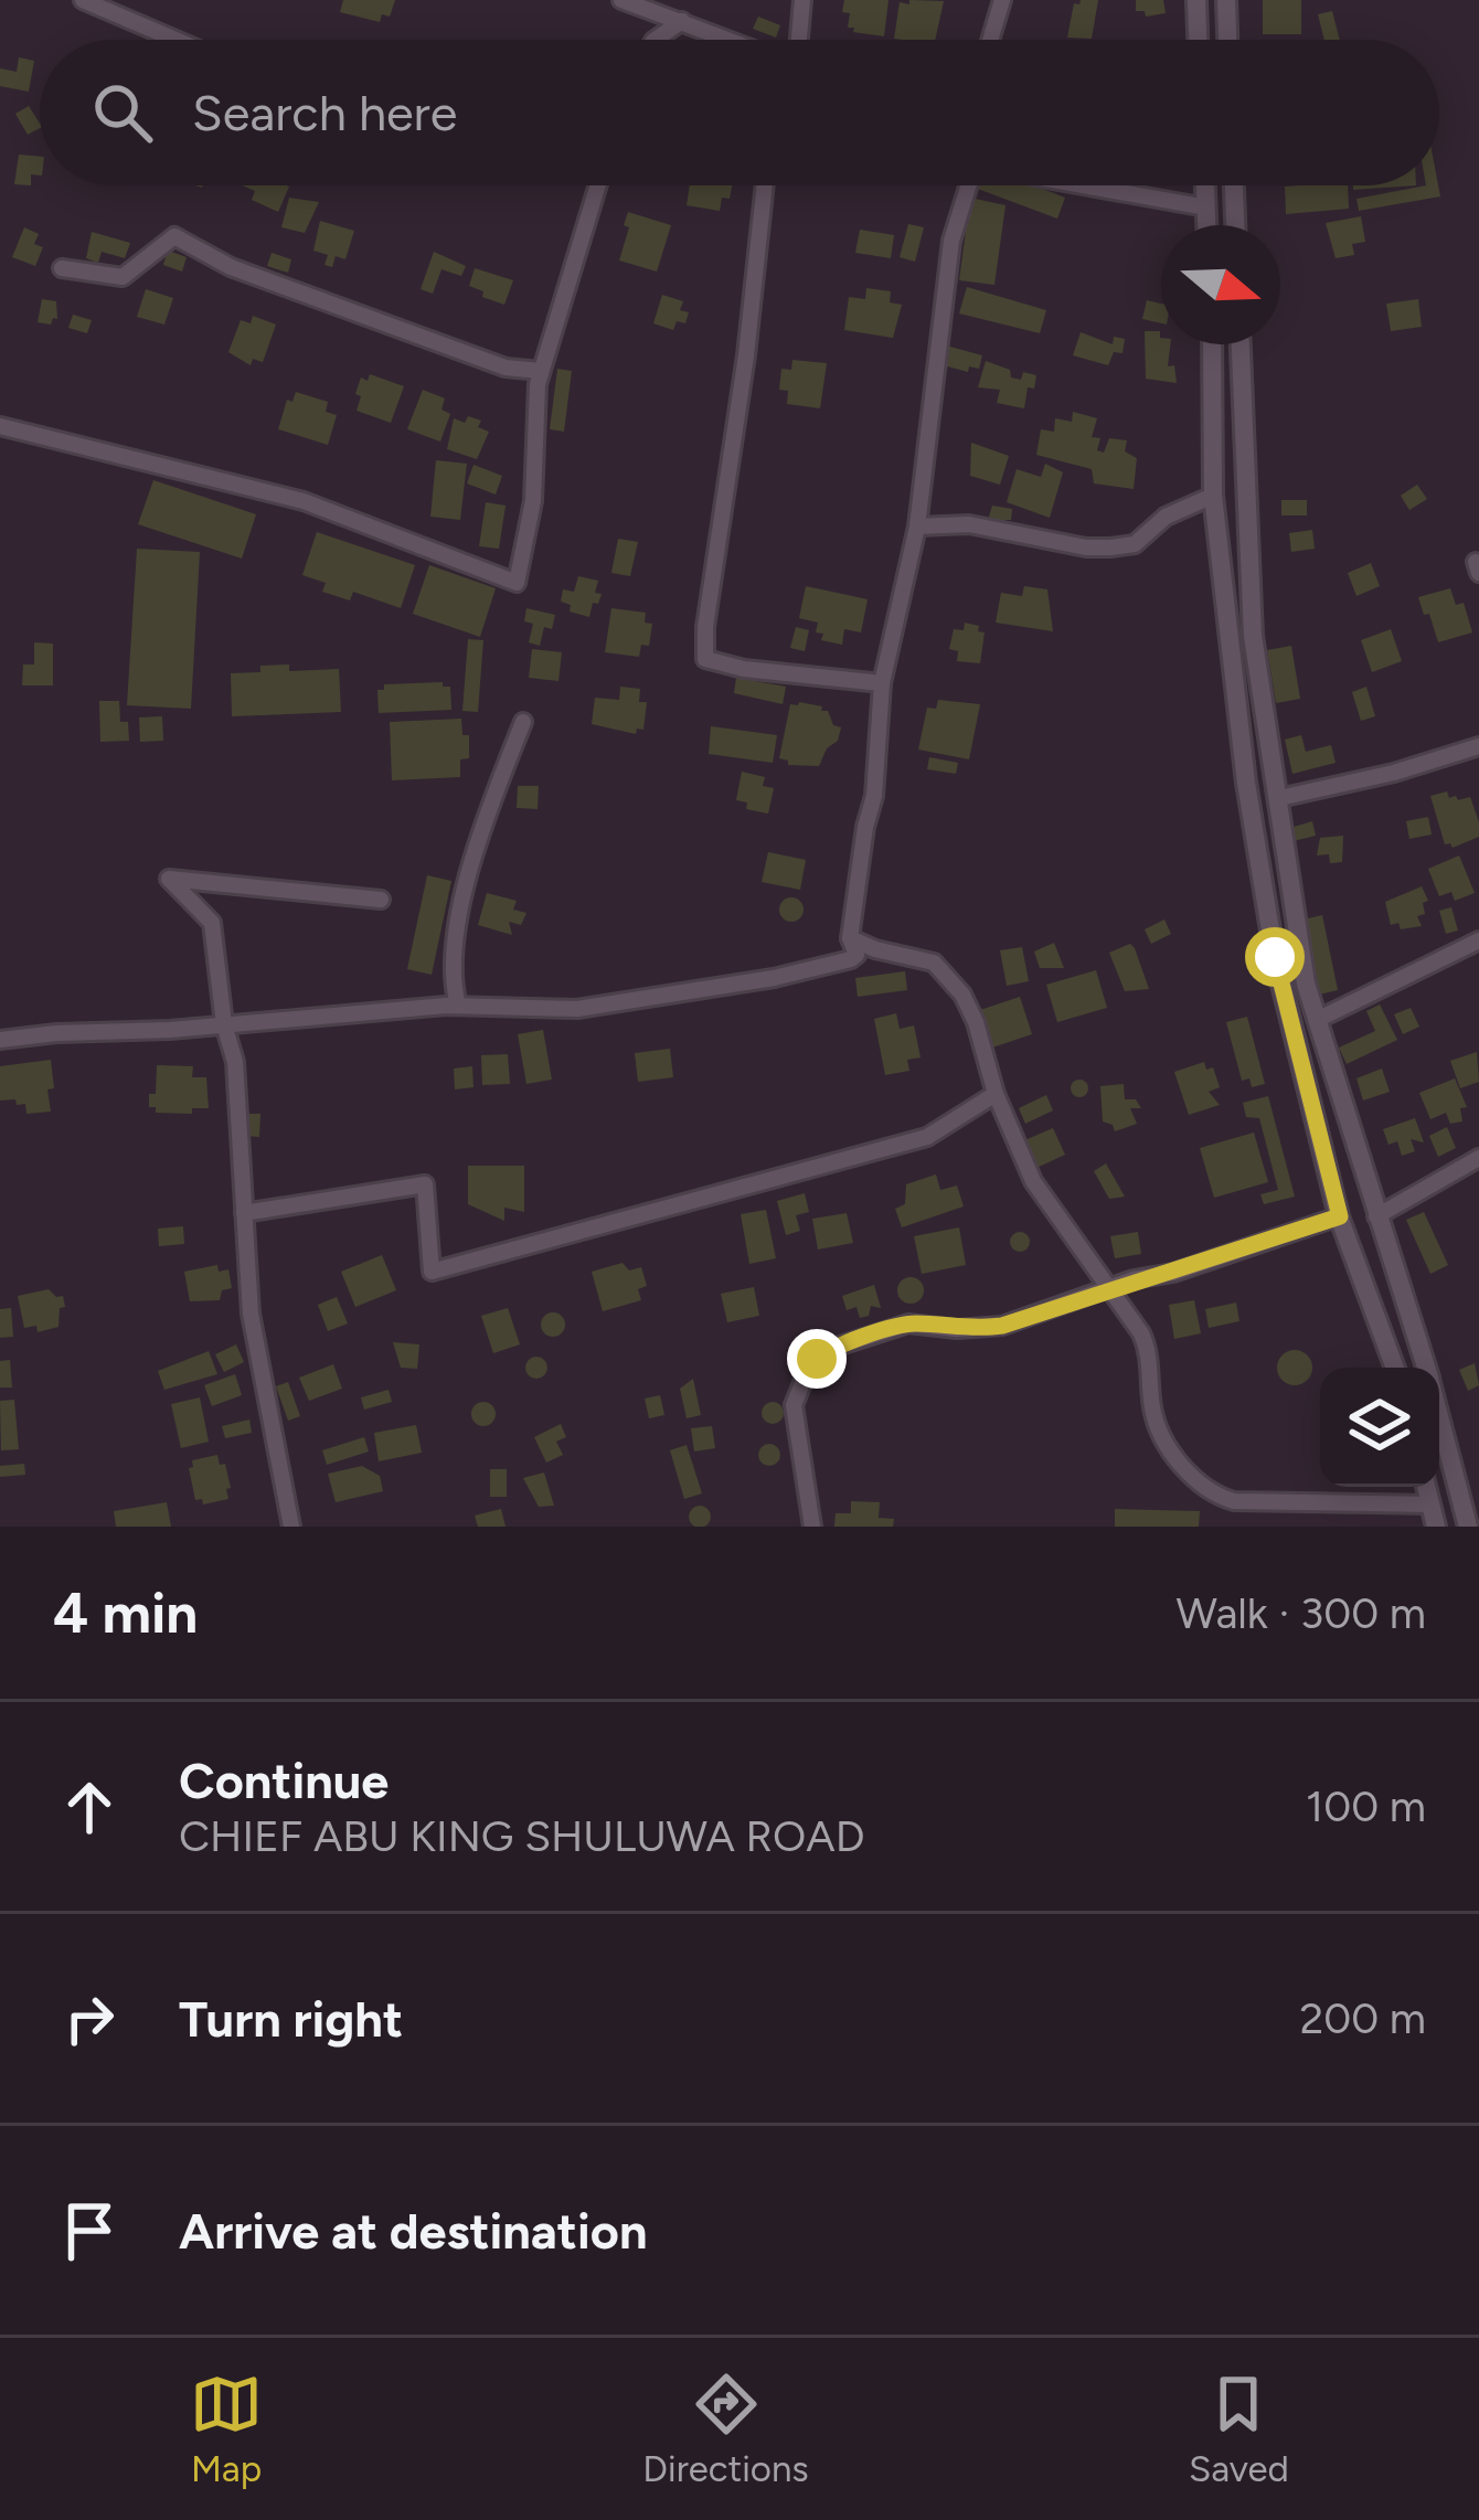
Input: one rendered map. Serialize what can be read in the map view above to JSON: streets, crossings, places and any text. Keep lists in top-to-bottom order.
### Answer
{
  "north": "right",
  "page": {
    "search": "Search here",
    "heading": ["4 min", "Walk · 300 m"],
    "list": [
      ["Continue", "CHIEF ABU KING SHULUWA ROAD", "100 m"],
      ["Turn right", "200 m"],
      "Arrive at destination"
    ],
    "nav": ["Map", "Directions", "Saved"]
  }
}
